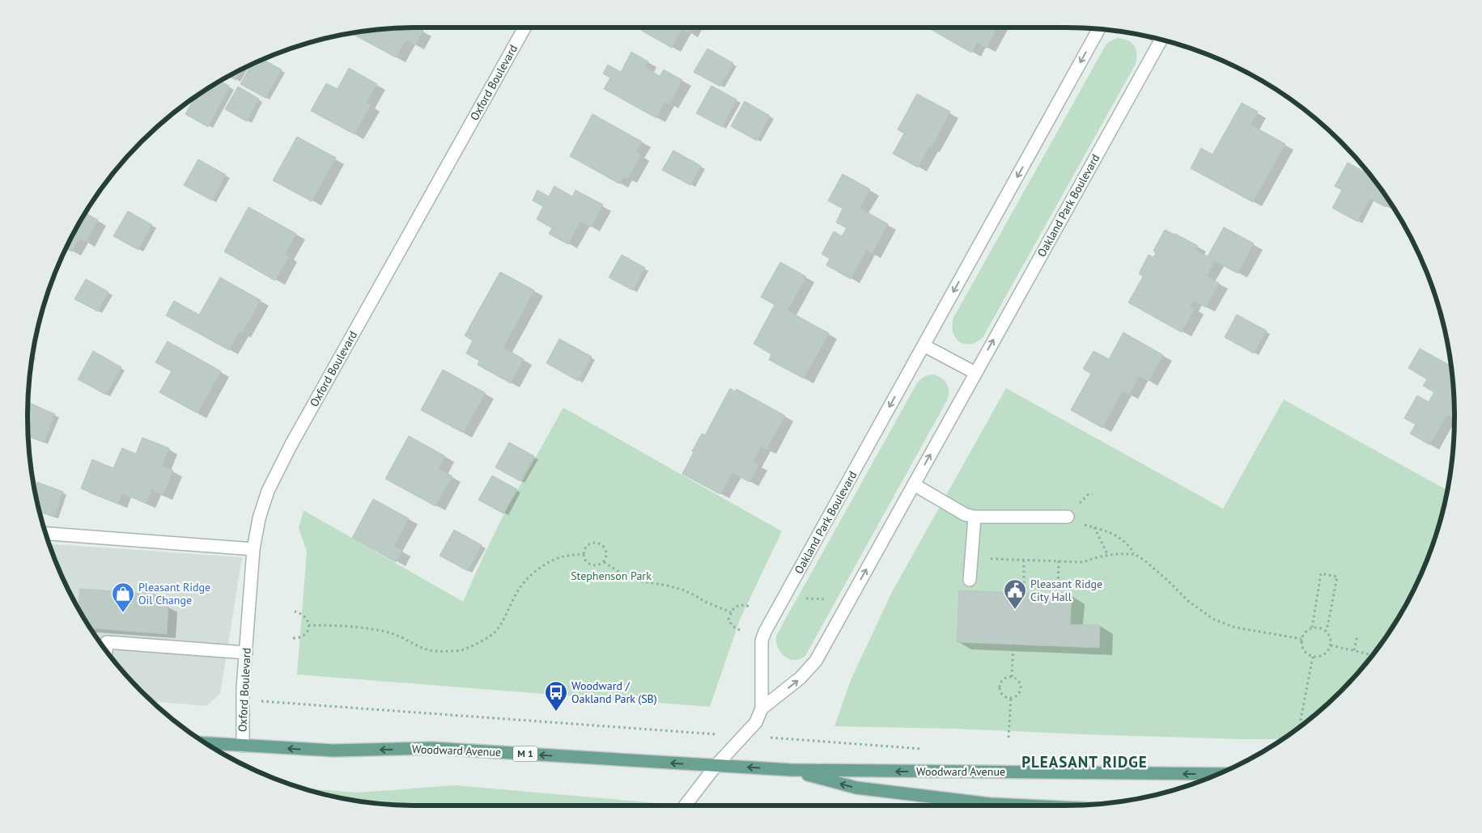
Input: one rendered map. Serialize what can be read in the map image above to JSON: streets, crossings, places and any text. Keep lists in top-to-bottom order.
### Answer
{
  "streets": {
    "main road": ["Woodward Avenue", "M 1"],
    "street": ["Oxford Boulevard", "Oakland Park Boulevard"]
  },
  "crossings": [
    ["Oxford Boulevard", "Woodward Avenue"],
    ["Oakland Park Boulevard", "Woodward Avenue"]
  ],
  "one_way": ["Woodward Avenue"],
  "districts": ["PLEASANT RIDGE"],
  "parks": ["Stephenson Park"],
  "places": {
    "public building": ["Pleasant Ridge City Hall"],
    "shop": ["Pleasant Ridge Oil Change"],
    "bus stop": ["Woodward / Oakland Park (SB)"]
  }
}
